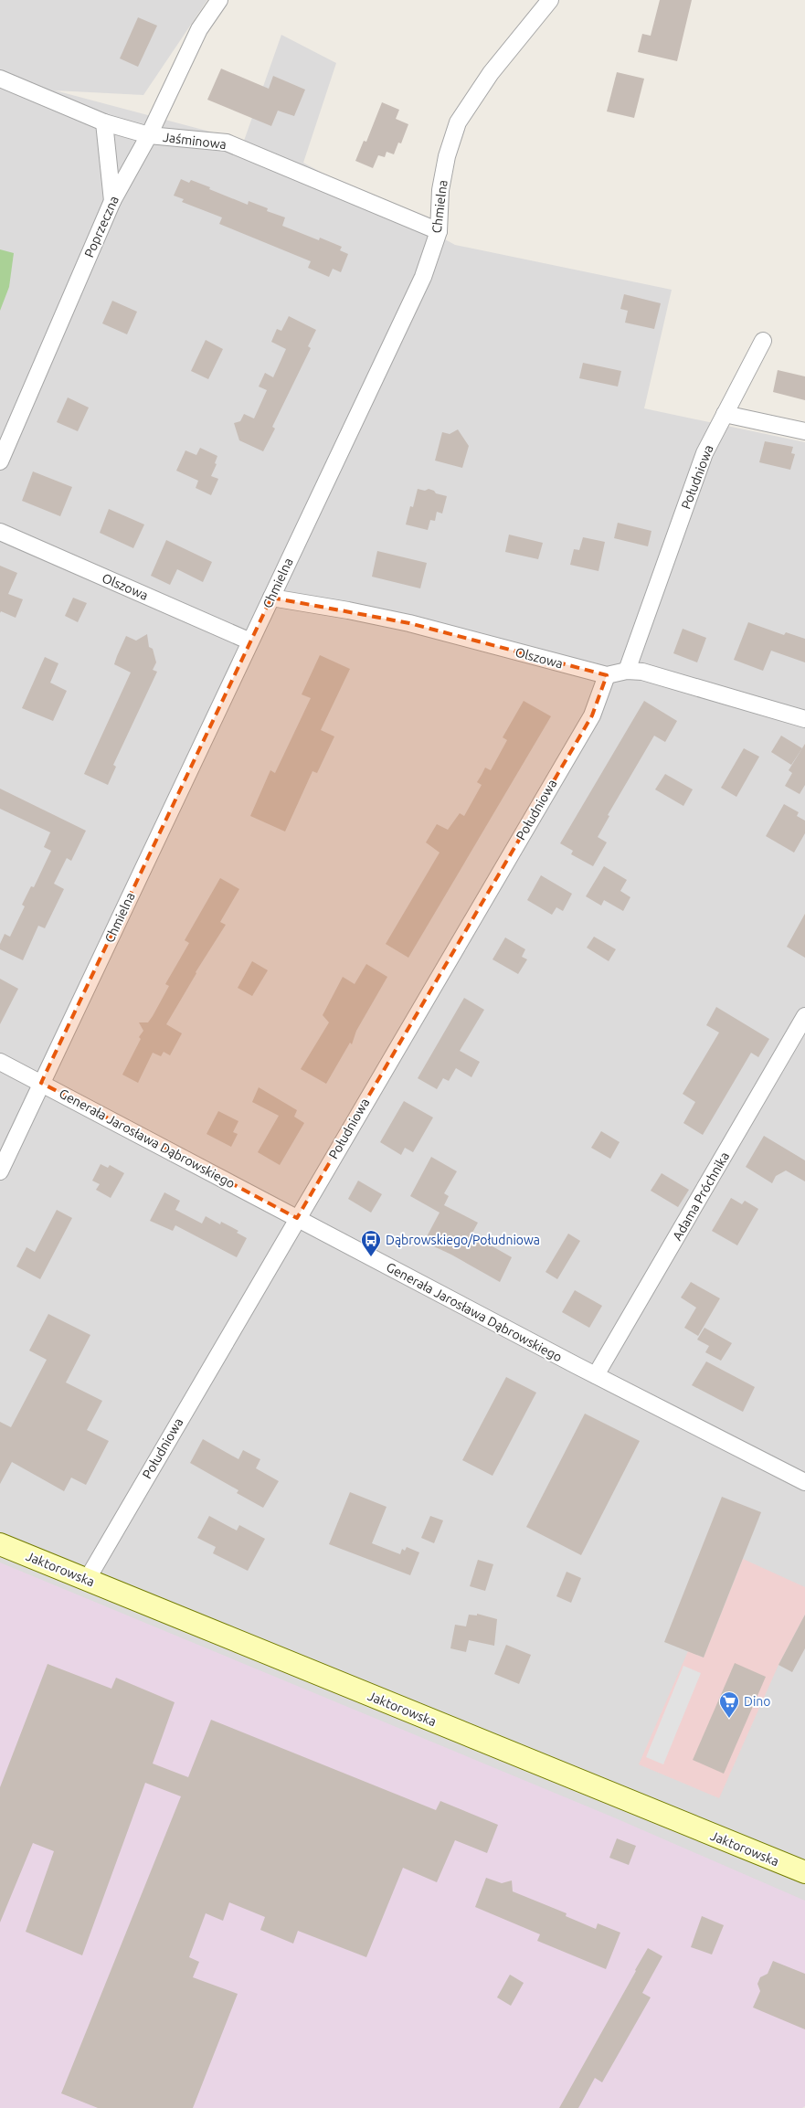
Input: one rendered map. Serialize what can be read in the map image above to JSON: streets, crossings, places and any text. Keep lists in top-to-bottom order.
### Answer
{
  "streets": {
    "main road": ["Jaktorowska"],
    "street": [
      "Jaśminowa",
      "Chmielna",
      "Poprzeczna",
      "Południowa",
      "Olszowa",
      "Generała Jarosława Dąbrowskiego",
      "Adama Próchnika"
    ]
  },
  "crossings": [
    ["Jaśminowa", "Chmielna"],
    ["Jaśminowa", "Poprzeczna"],
    ["Chmielna", "Olszowa"],
    ["Chmielna", "Generała Jarosława Dąbrowskiego"],
    ["Południowa", "Olszowa"],
    ["Południowa", "Generała Jarosława Dąbrowskiego"],
    ["Południowa", "Jaktorowska"],
    ["Generała Jarosława Dąbrowskiego", "Adama Próchnika"]
  ],
  "places": {
    "bus stop": ["Dąbrowskiego/Południowa"],
    "supermarket": ["Dino"]
  }
}
